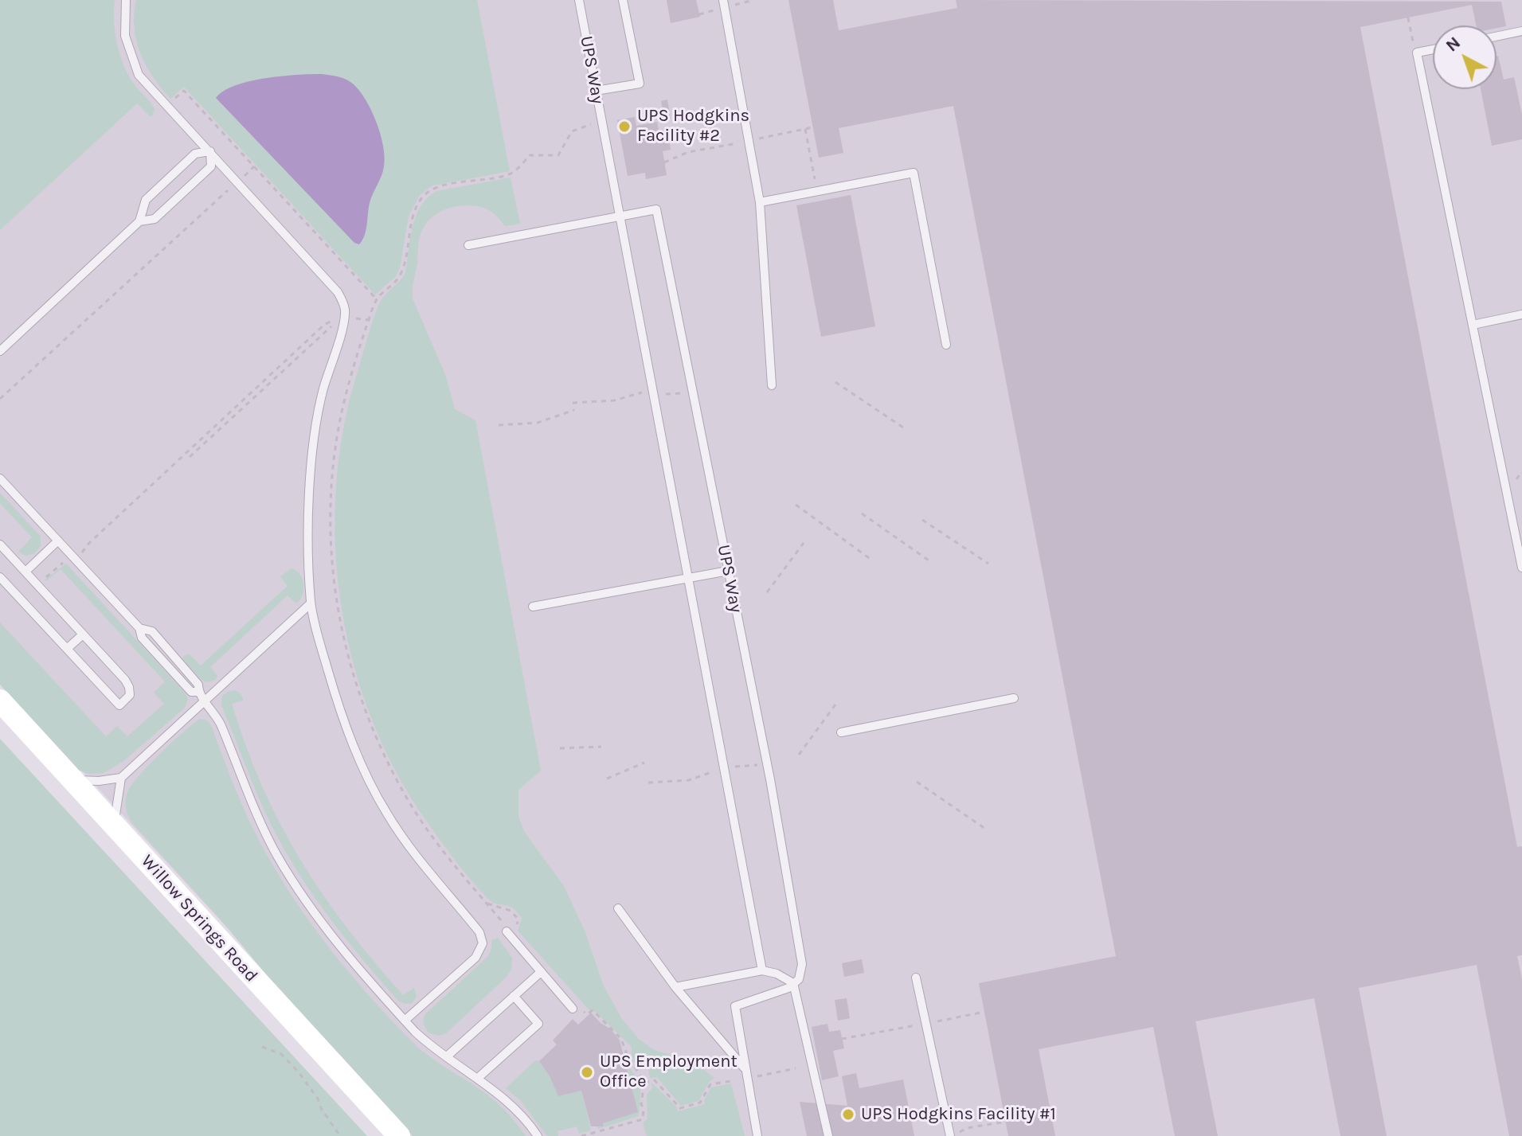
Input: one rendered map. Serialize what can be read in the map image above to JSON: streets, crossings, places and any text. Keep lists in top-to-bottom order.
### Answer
{
  "streets": {
    "main road": ["Willow Springs Road"],
    "lane": ["UPS Way"]
  },
  "places": ["UPS Hodgkins Facility #2", "UPS Employment Office", "UPS Hodgkins Facility #1"],
  "north": "top left"
}
